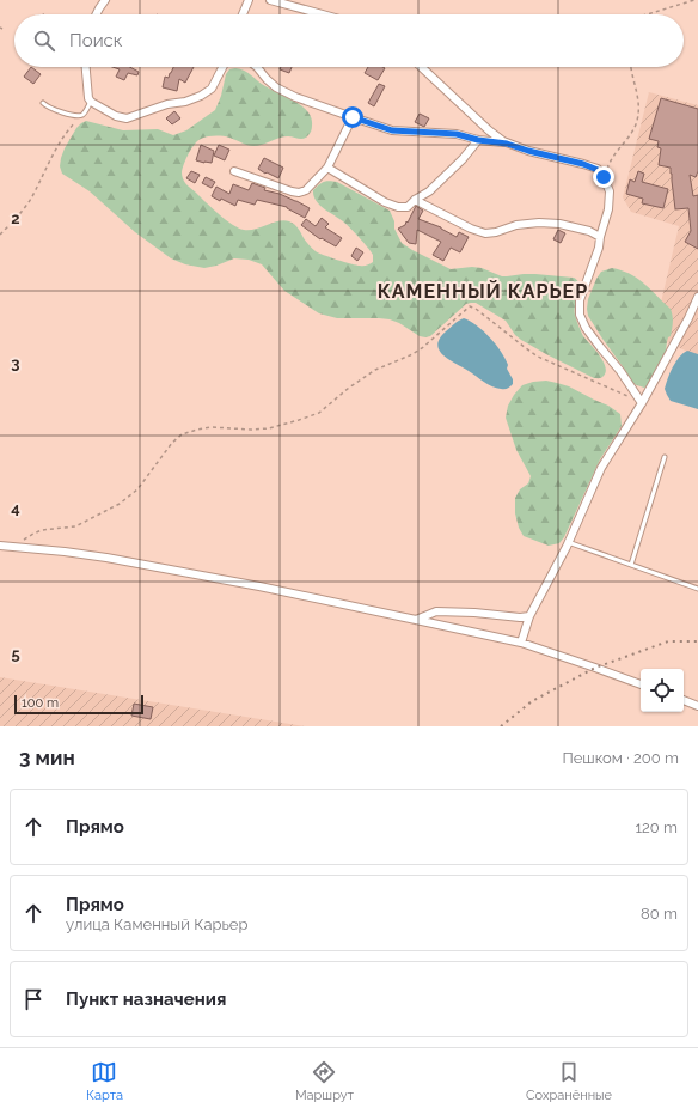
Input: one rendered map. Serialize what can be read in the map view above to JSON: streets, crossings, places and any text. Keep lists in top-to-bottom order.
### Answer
{
  "districts": ["КАМЕННЫЙ КАРЬЕР"],
  "scale_bar": "100 m",
  "page": {
    "search": "Поиск",
    "scale": "100 m",
    "heading": ["3 мин", "Пешком · 200 m"],
    "list": [
      ["Прямо", "120 m"],
      ["Прямо", "улица Каменный Карьер", "80 m"],
      "Пункт назначения"
    ],
    "nav": ["Карта", "Маршрут", "Сохранённые"]
  },
  "grid": {
    "rows": [
      "2",
      "3",
      "4",
      "5"
    ]
  }
}
